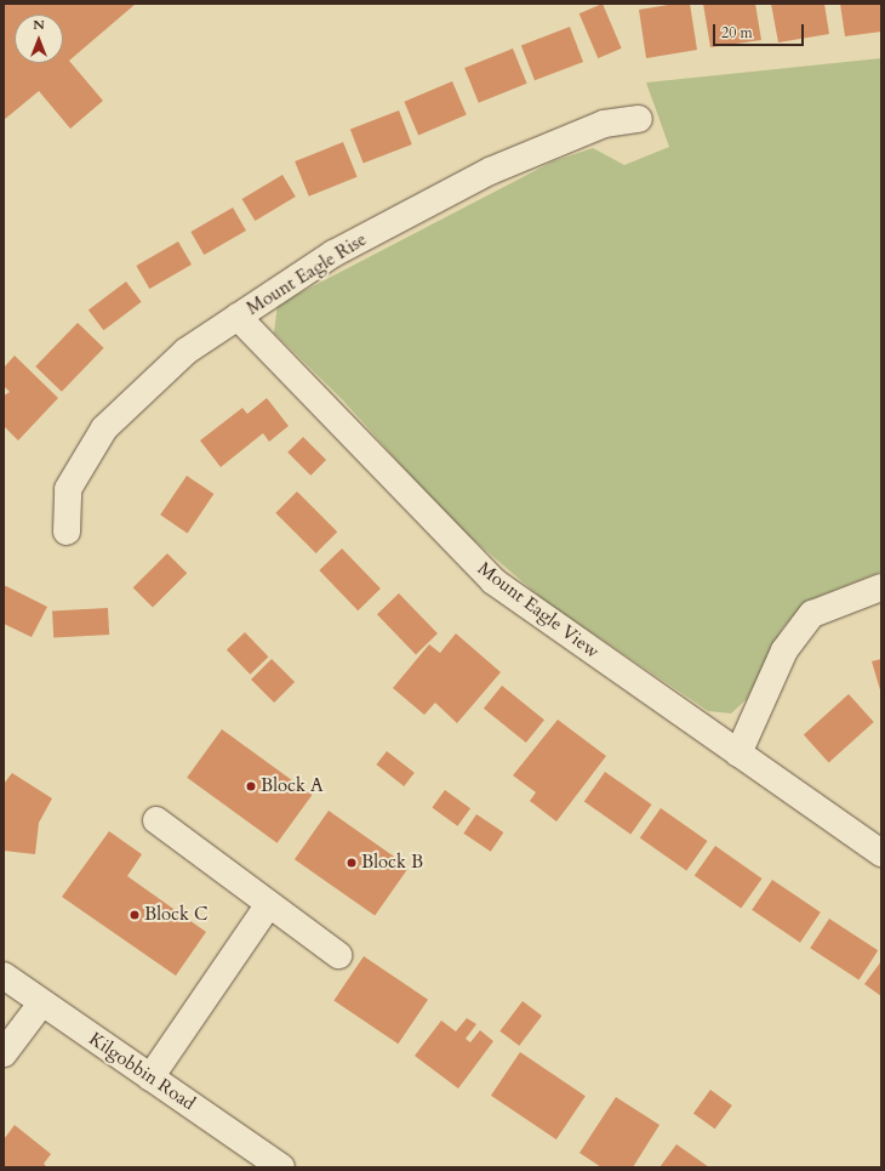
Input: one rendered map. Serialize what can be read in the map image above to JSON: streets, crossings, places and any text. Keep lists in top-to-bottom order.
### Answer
{
  "streets": {
    "street": ["Mount Eagle Rise", "Mount Eagle View", "Kilgobbin Road"]
  },
  "crossings": [
    ["Mount Eagle Rise", "Mount Eagle View"]
  ],
  "places": ["Block A", "Block B", "Block C"],
  "scale_bar": "20 m",
  "north": "top"
}
